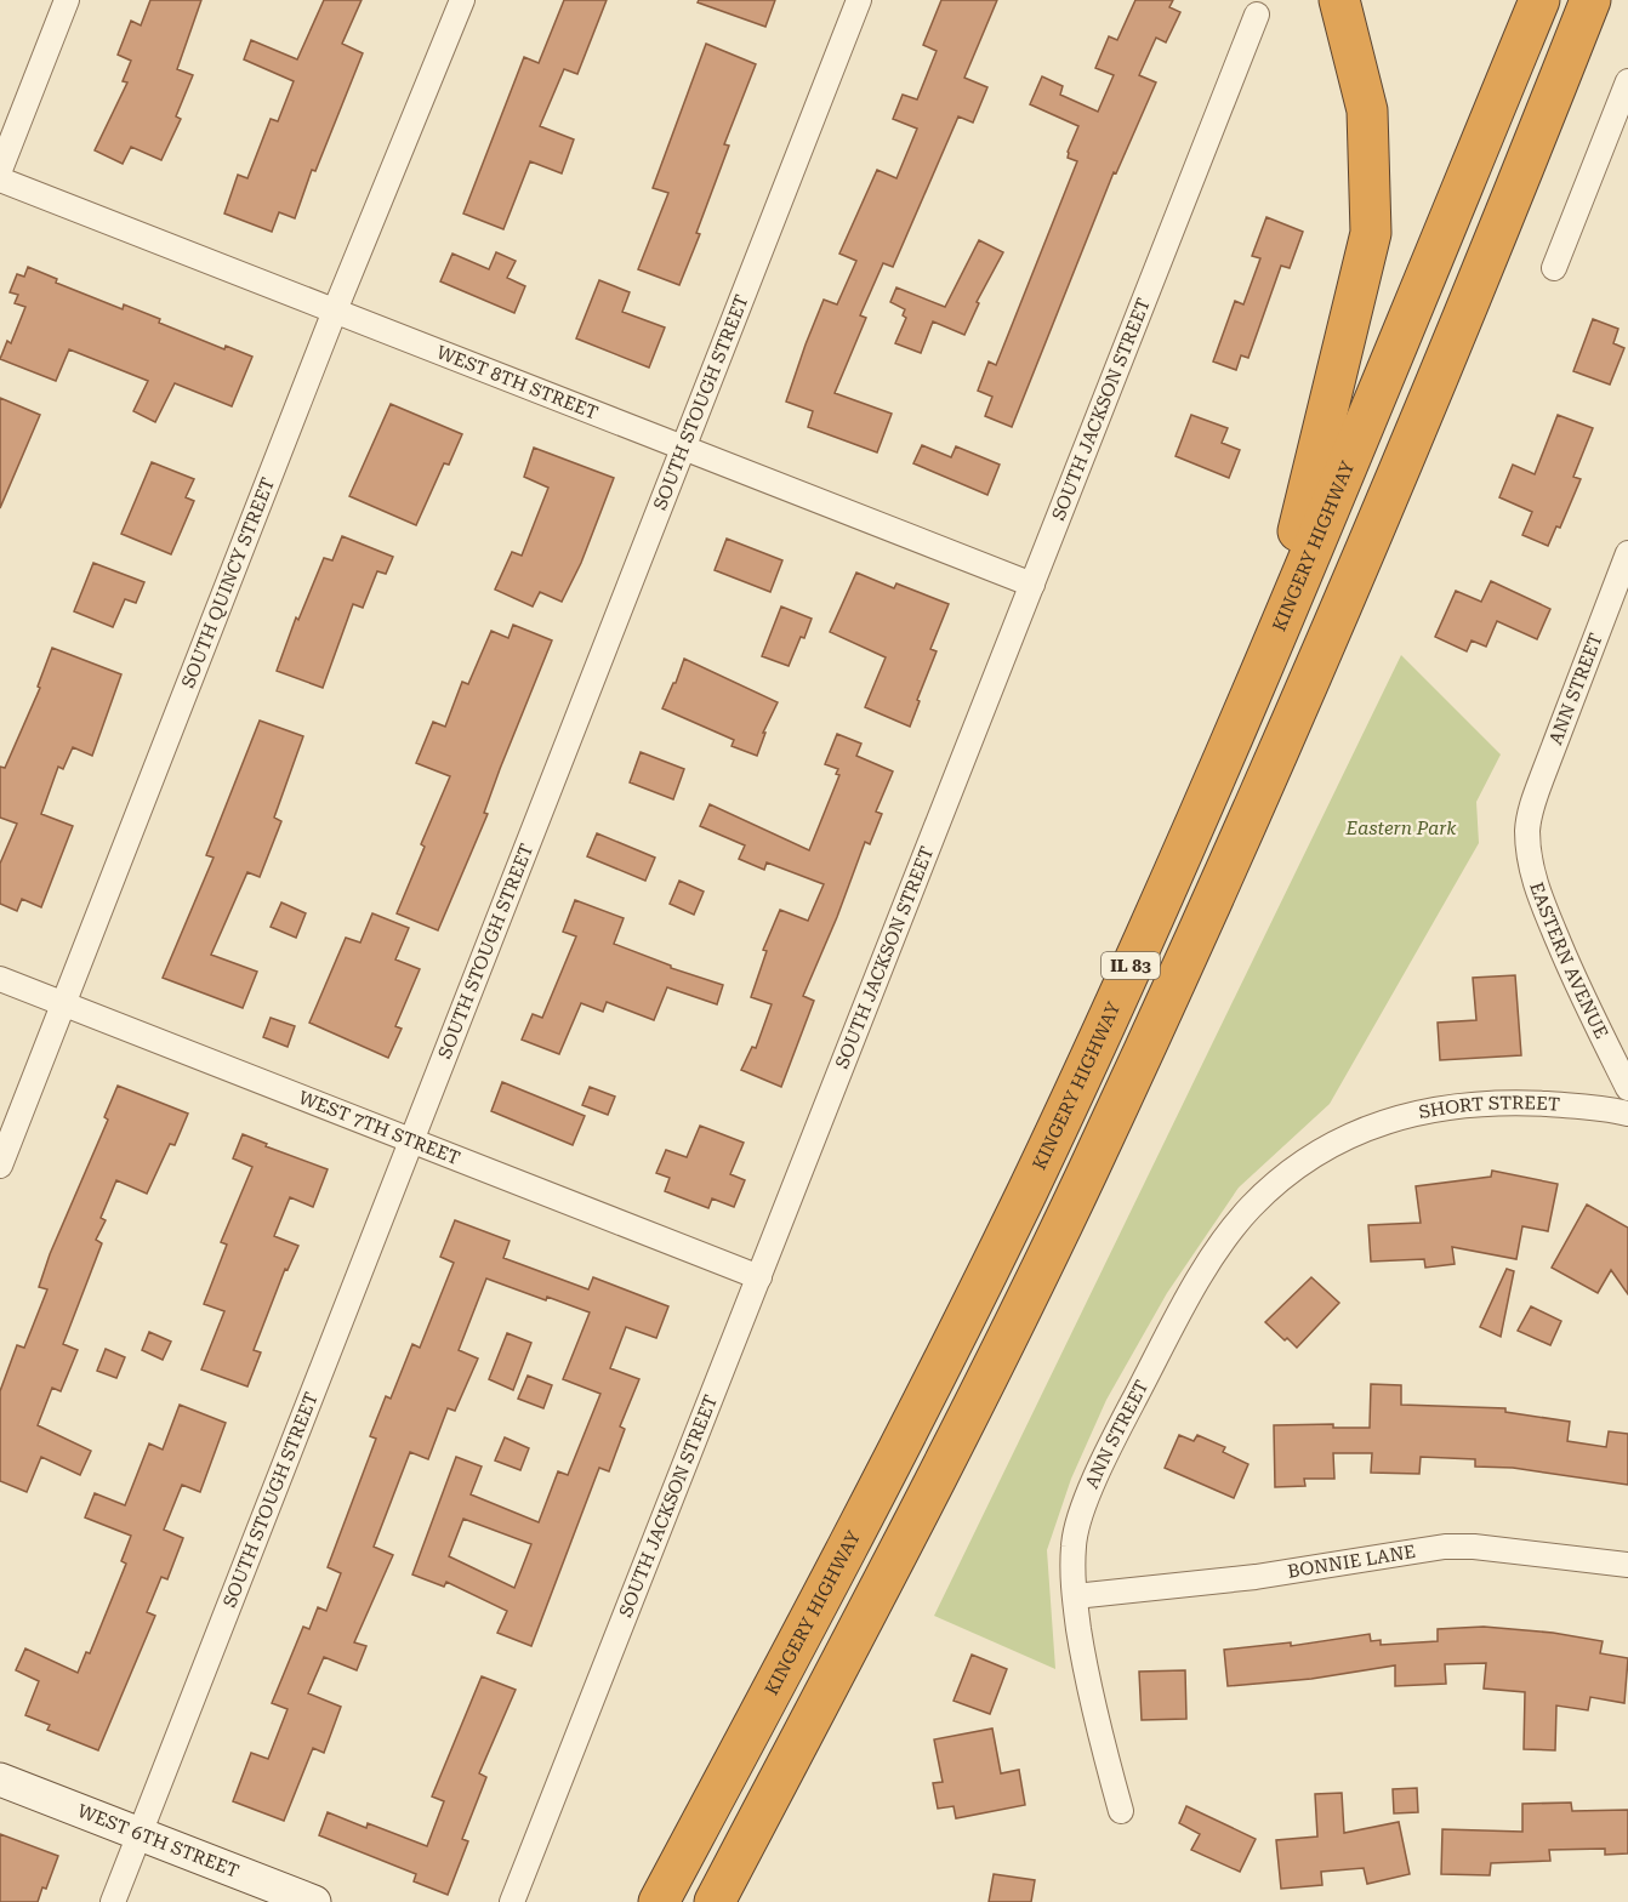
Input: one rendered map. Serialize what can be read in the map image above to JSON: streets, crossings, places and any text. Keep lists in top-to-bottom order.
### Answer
{
  "streets": {
    "highway": ["KINGERY HIGHWAY", "IL 83"],
    "street": [
      "WEST 8TH STREET",
      "SOUTH STOUGH STREET",
      "SOUTH JACKSON STREET",
      "SOUTH QUINCY STREET",
      "ANN STREET",
      "EASTERN AVENUE",
      "SHORT STREET",
      "WEST 7TH STREET",
      "BONNIE LANE",
      "WEST 6TH STREET"
    ]
  },
  "crossings": [
    ["WEST 8TH STREET", "SOUTH STOUGH STREET"],
    ["WEST 8TH STREET", "SOUTH JACKSON STREET"],
    ["WEST 8TH STREET", "SOUTH QUINCY STREET"],
    ["SOUTH STOUGH STREET", "WEST 7TH STREET"],
    ["SOUTH STOUGH STREET", "WEST 6TH STREET"],
    ["SOUTH JACKSON STREET", "WEST 7TH STREET"],
    ["SOUTH QUINCY STREET", "WEST 7TH STREET"],
    ["ANN STREET", "EASTERN AVENUE"],
    ["ANN STREET", "SHORT STREET"],
    ["ANN STREET", "BONNIE LANE"]
  ],
  "parks": ["Eastern Park"]
}
